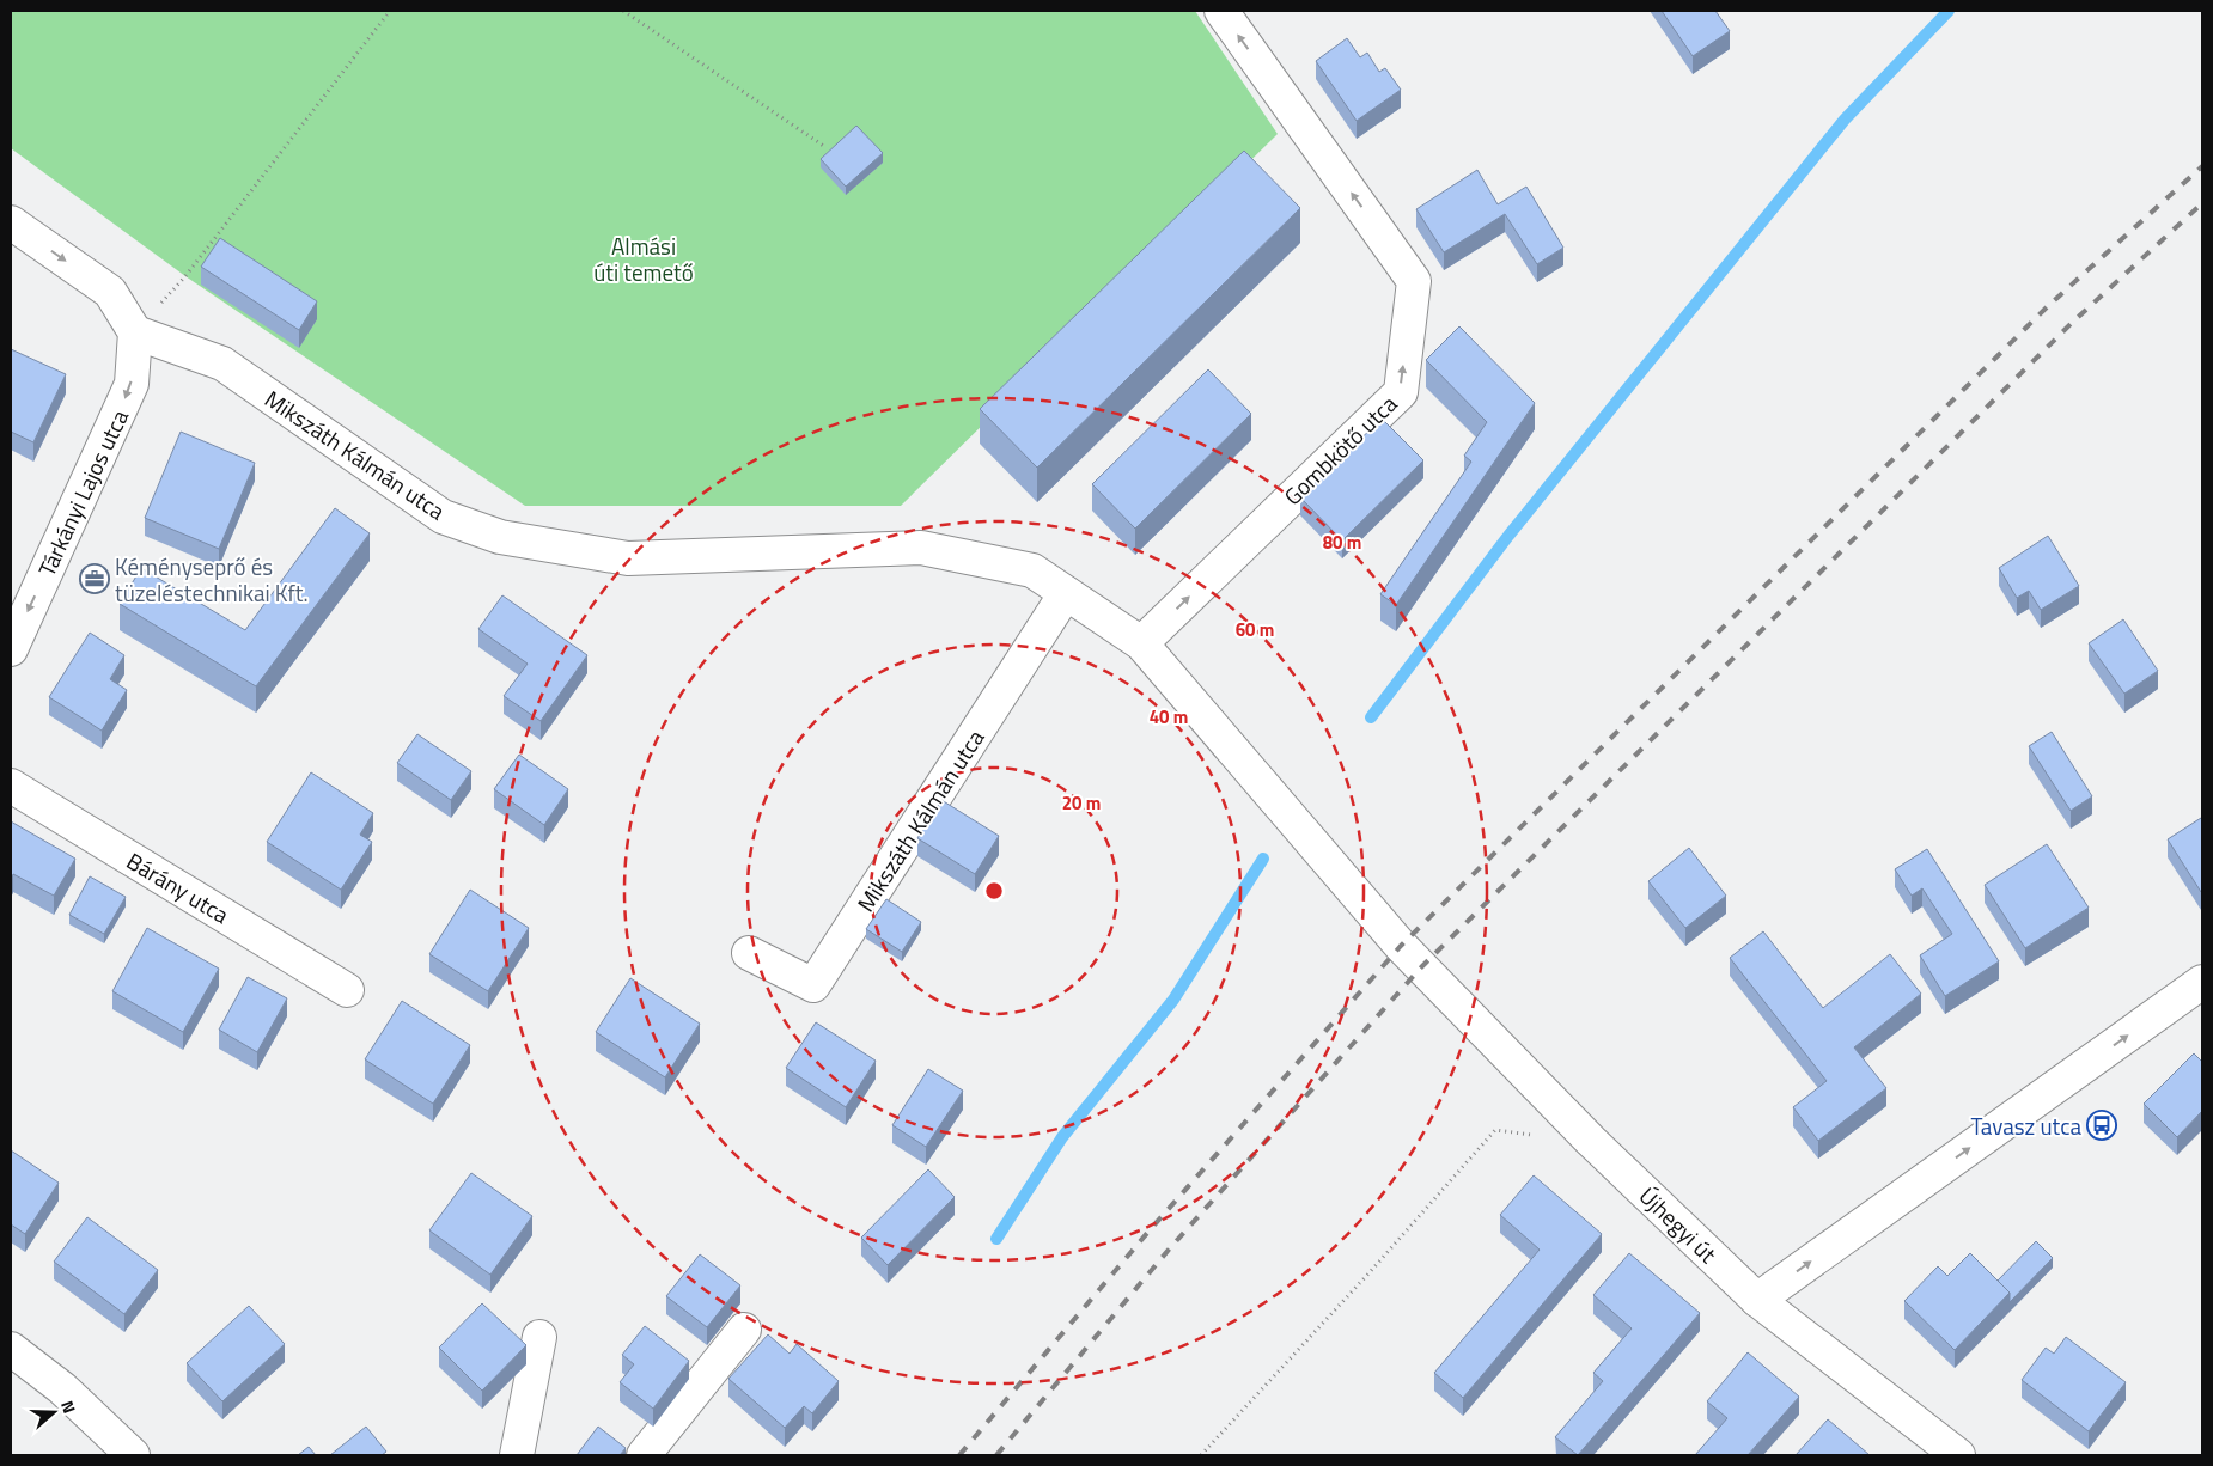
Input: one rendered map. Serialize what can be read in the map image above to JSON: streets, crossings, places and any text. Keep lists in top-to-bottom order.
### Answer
{
  "streets": {
    "street": [
      "Gombkötő utca",
      "Mikszáth Kálmán utca",
      "Tárkányi Lajos utca",
      "Bárány utca",
      "Újhegyi út"
    ]
  },
  "crossings": [
    ["Gombkötő utca", "Mikszáth Kálmán utca"],
    ["Mikszáth Kálmán utca", "Tárkányi Lajos utca"],
    ["Mikszáth Kálmán utca", "Újhegyi út"]
  ],
  "one_way": ["Tárkányi Lajos utca"],
  "parks": ["Almási úti temető"],
  "places": {
    "office": ["Kéményseprő és tüzeléstechnikai Kft."],
    "bus stop": ["Tavasz utca"]
  },
  "north": "right",
  "rings": [
    "80 m",
    "60 m",
    "40 m",
    "20 m"
  ]
}
